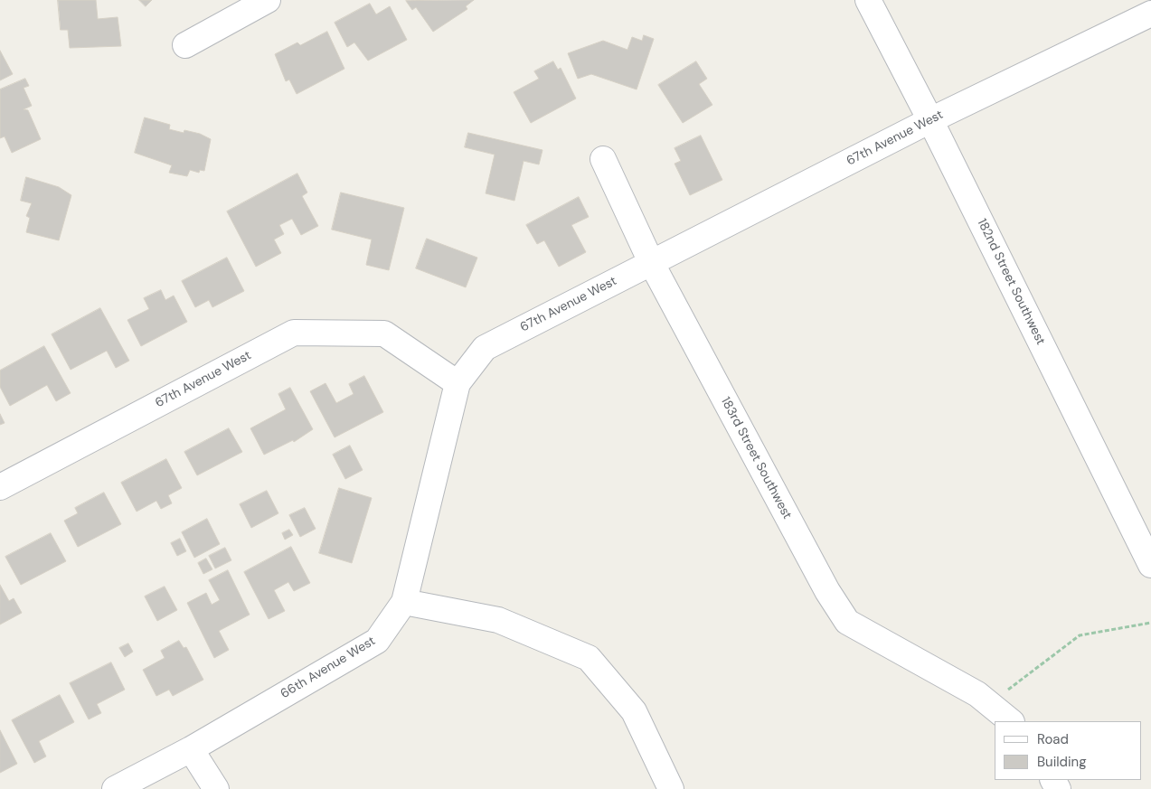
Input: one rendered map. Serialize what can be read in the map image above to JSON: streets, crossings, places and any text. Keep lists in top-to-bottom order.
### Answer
{
  "streets": {
    "street": [
      "67th Avenue West",
      "182nd Street Southwest",
      "183rd Street Southwest",
      "66th Avenue West"
    ]
  },
  "crossings": [
    ["67th Avenue West", "182nd Street Southwest"],
    ["67th Avenue West", "183rd Street Southwest"],
    ["67th Avenue West", "66th Avenue West"]
  ],
  "legend": ["Road", "Building"]
}
